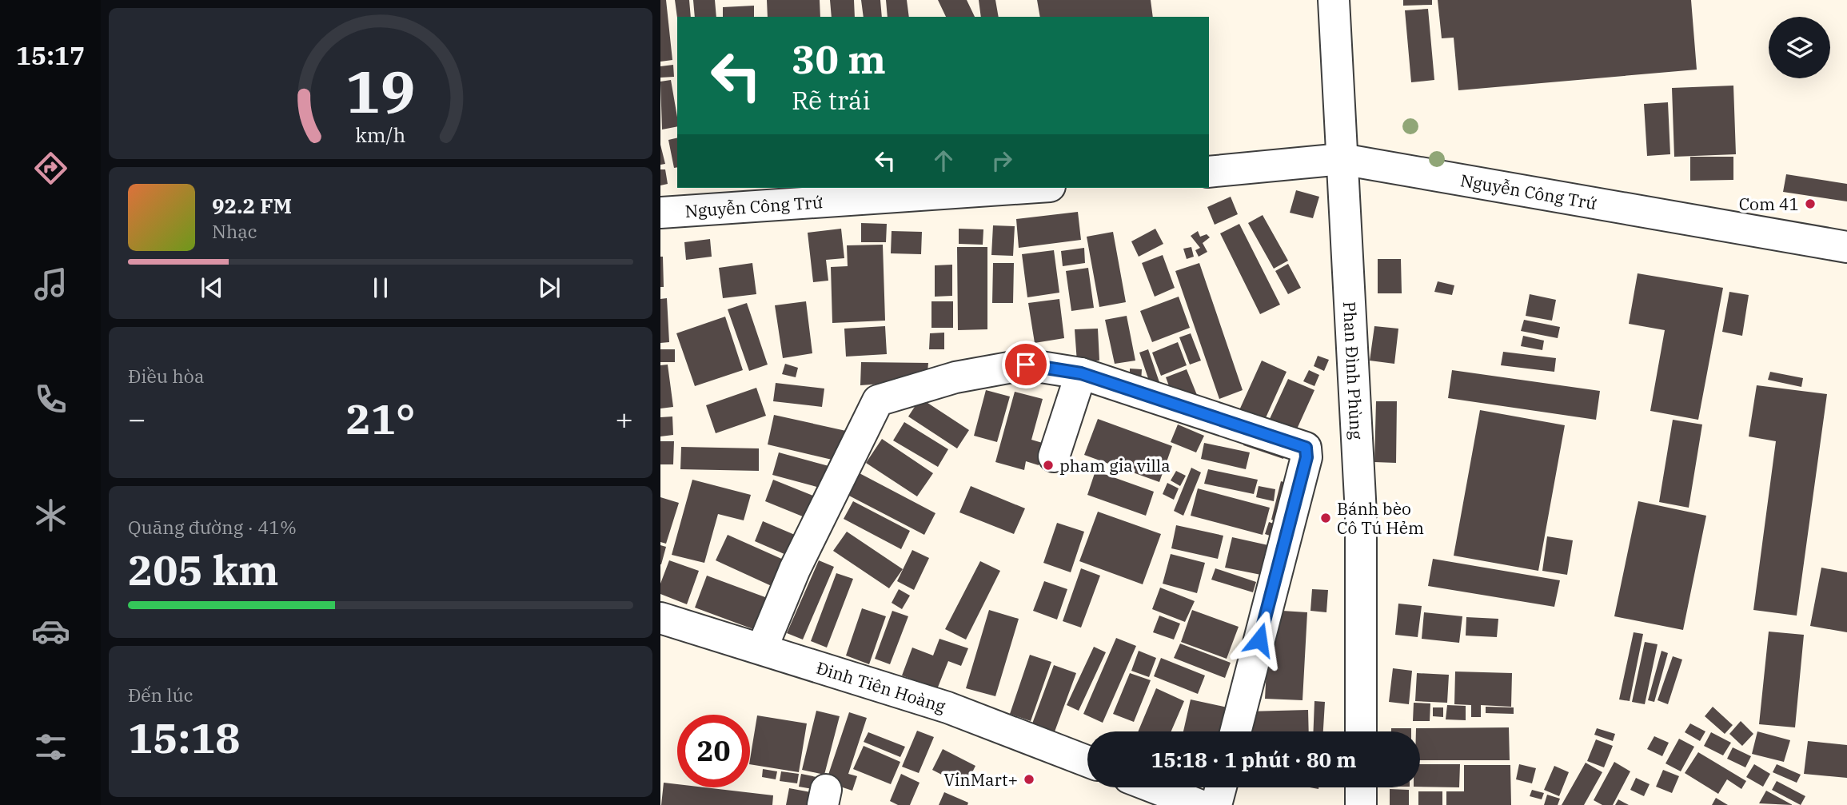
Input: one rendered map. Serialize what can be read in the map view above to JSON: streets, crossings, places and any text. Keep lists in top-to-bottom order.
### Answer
{
  "streets": {
    "street": ["Nguyễn Công Trứ", "Phan Đình Phùng", "Đinh Tiên Hoàng"]
  },
  "crossings": [
    ["Nguyễn Công Trứ", "Phan Đình Phùng"]
  ],
  "places": [
    "Com 41",
    "pham gia villa",
    "Bánh bèo Cô Tú Hẻm",
    "VinMart+"
  ],
  "page": {
    "tabs": "15:17",
    "turn": ["30 m", "Rẽ trái"],
    "song": ["92.2 FM", "Nhạc"],
    "tile": [
      "Điều hòa",
      ["Quãng đường · 41%", "205 km"],
      ["Đến lúc", "15:18"]
    ],
    "heat": ["−", "21°", "+"],
    "limit": "20",
    "trip": "15:18 · 1 phút · 80 m",
    "gauge": ["19", "km/h"]
  }
}
